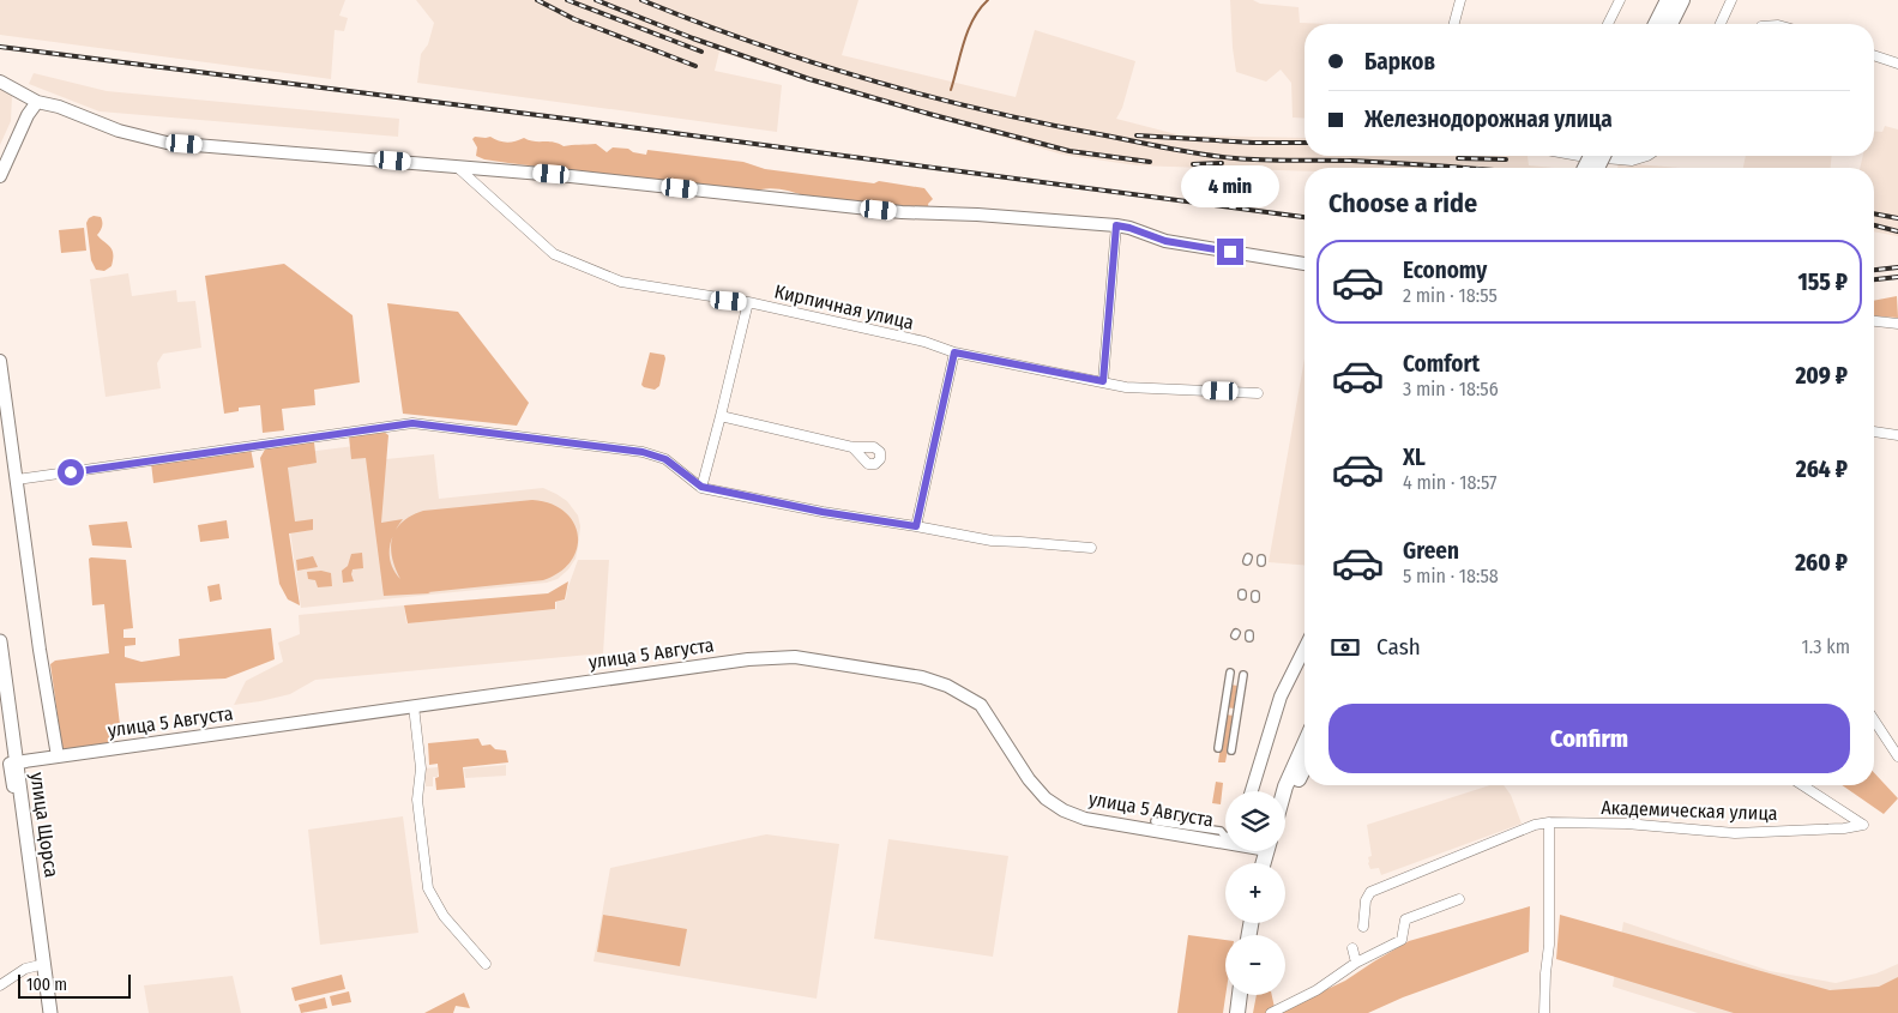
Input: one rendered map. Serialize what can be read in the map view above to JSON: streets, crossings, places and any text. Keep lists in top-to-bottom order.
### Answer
{
  "streets": {
    "main road": ["улица Щорса"],
    "street": ["Кирпичная улица", "улица 5 Августа", "Академическая улица"]
  },
  "crossings": [
    ["улица 5 Августа", "улица Щорса"]
  ],
  "scale_bar": "100 m",
  "page": {
    "banner": ["Барков", "Железнодорожная улица"],
    "bubble": "4 min",
    "heading": "Choose a ride",
    "list": [
      {
        "name": "Economy",
        "note": "2 min · 18:55",
        "value": "155 ₽"
      },
      {
        "name": "Comfort",
        "note": "3 min · 18:56",
        "value": "209 ₽"
      },
      {
        "name": "XL",
        "note": "4 min · 18:57",
        "value": "264 ₽"
      },
      {
        "name": "Green",
        "note": "5 min · 18:58",
        "value": "260 ₽"
      }
    ],
    "pay": ["Cash", "1.3 km"],
    "buttons": "Confirm",
    "map_buttons": ["+", "−"],
    "scale": "100 m"
  }
}
